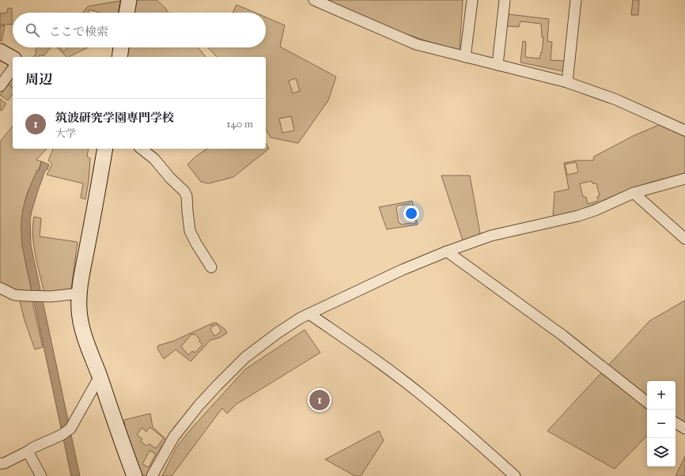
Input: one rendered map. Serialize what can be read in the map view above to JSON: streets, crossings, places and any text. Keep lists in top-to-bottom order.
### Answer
{
  "page": {
    "search": "ここで検索",
    "heading": "周辺",
    "list": [
      {
        "mark": "1",
        "name": "筑波研究学園専門学校",
        "note": "大学",
        "value": "140 m"
      }
    ],
    "map_buttons": ["+", "−"],
    "pins": "1"
  }
}
